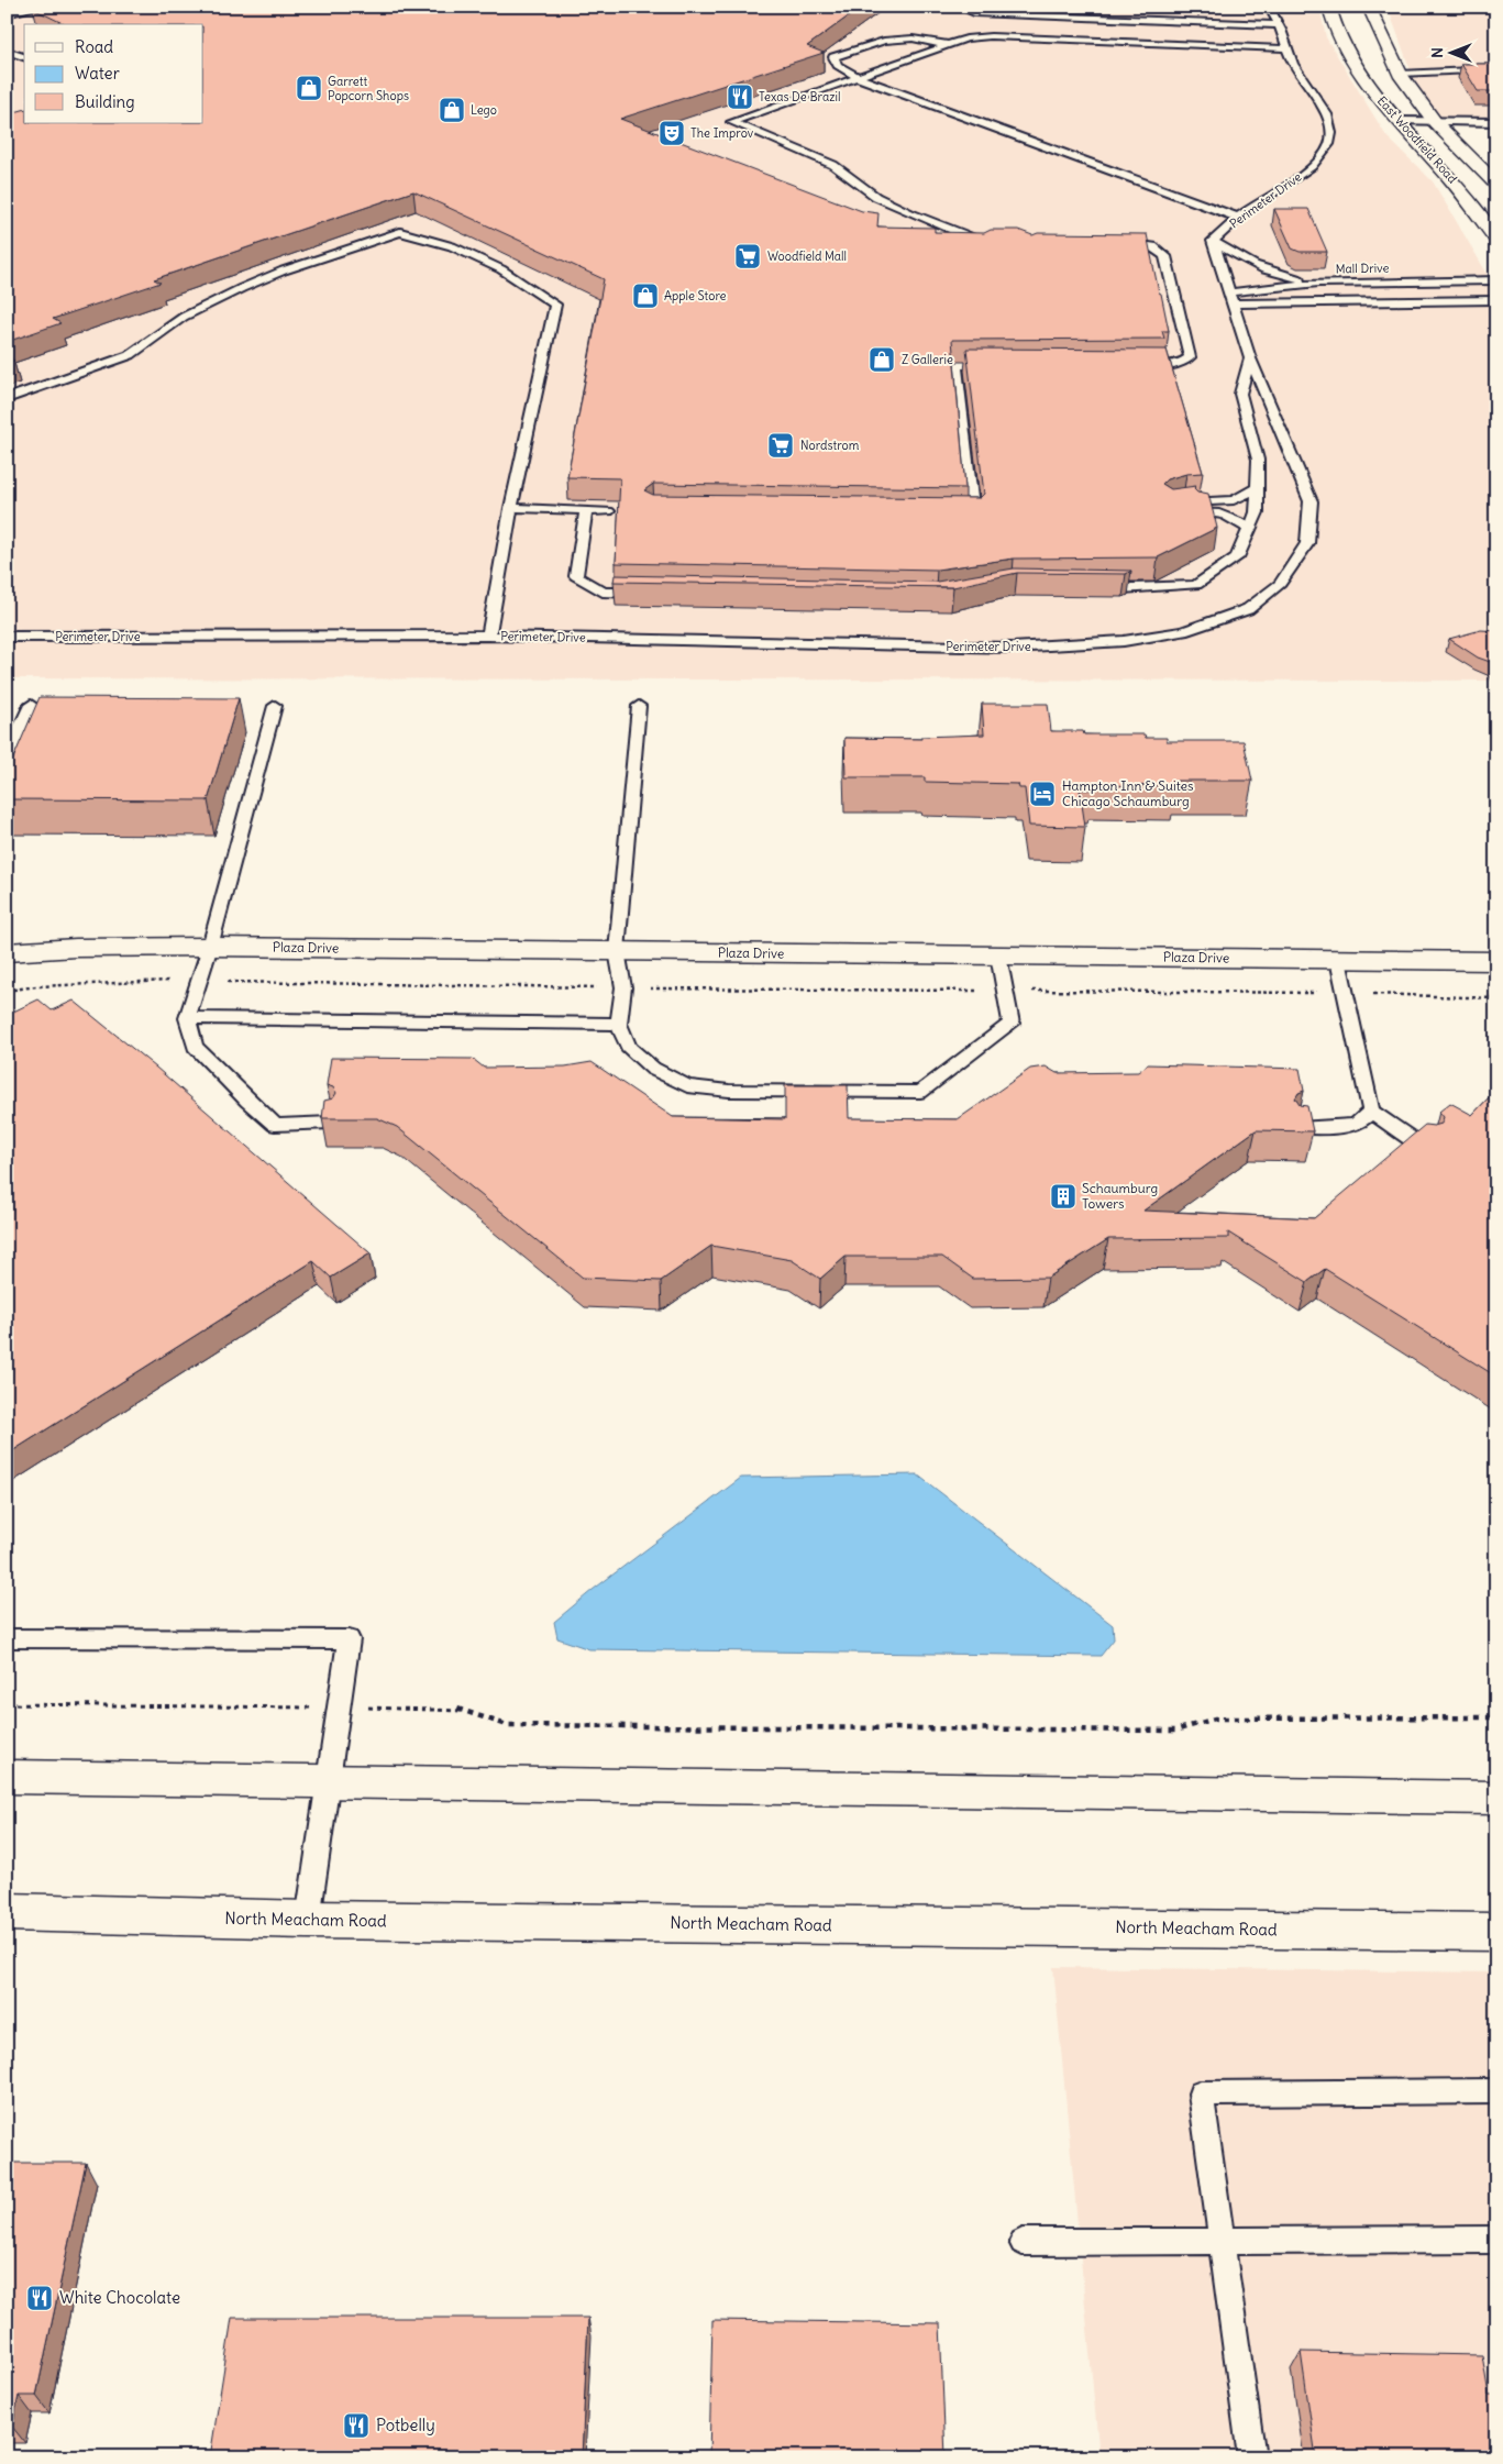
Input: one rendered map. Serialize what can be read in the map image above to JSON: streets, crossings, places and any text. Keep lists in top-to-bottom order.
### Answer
{
  "streets": {
    "street": ["East Woodfield Road", "Plaza Drive", "North Meacham Road"],
    "lane": ["Perimeter Drive", "Mall Drive"]
  },
  "crossings": [
    ["Perimeter Drive", "Mall Drive"]
  ],
  "places": {
    "shop": [
      "Garrett Popcorn Shops",
      "Lego",
      "Apple Store",
      "Z Gallerie"
    ],
    "restaurant": ["Texas De Brazil", "White Chocolate", "Potbelly"],
    "theatre": ["The Improv"],
    "supermarket": ["Woodfield Mall", "Nordstrom"],
    "hotel": ["Hampton Inn & Suites Chicago Schaumburg"],
    "building": ["Schaumburg Towers"]
  },
  "legend": ["Road", "Water", "Building"],
  "north": "left"
}
